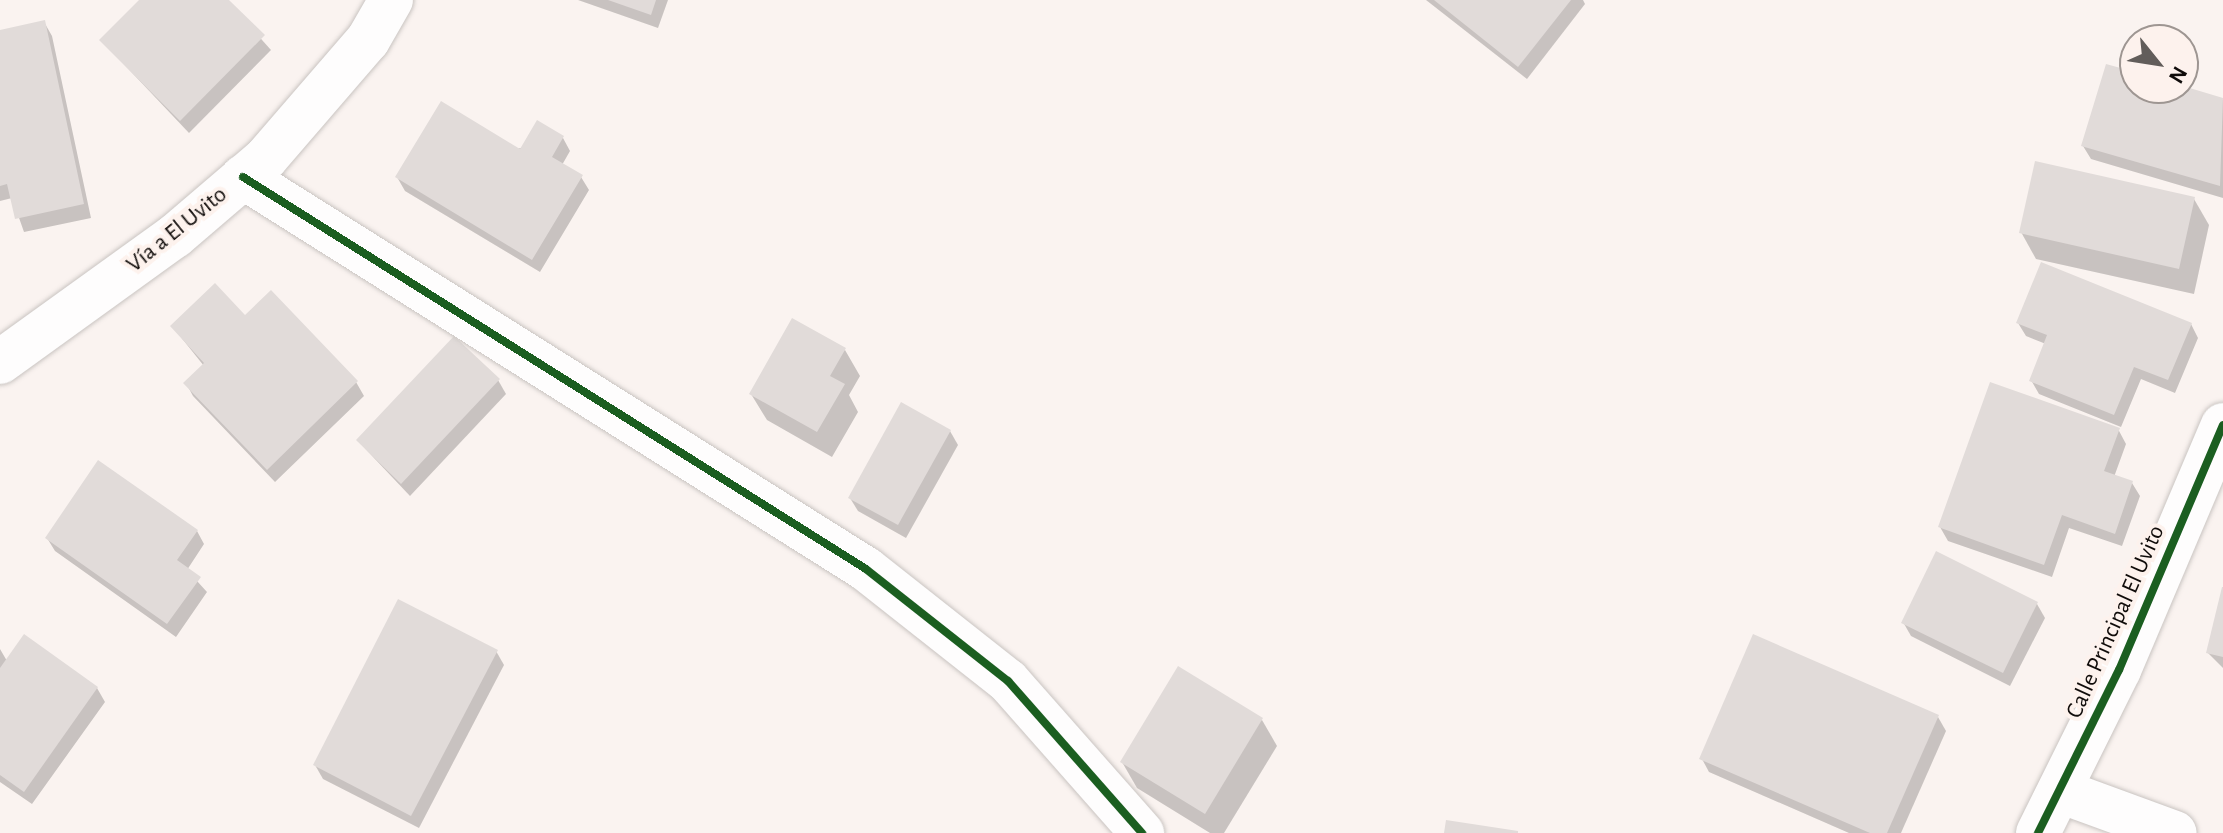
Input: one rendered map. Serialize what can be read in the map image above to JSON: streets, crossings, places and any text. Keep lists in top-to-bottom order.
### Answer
{
  "streets": {
    "street": ["Vía a El Uvito", "Calle Principal El Uvito"]
  },
  "north": "bottom right"
}
